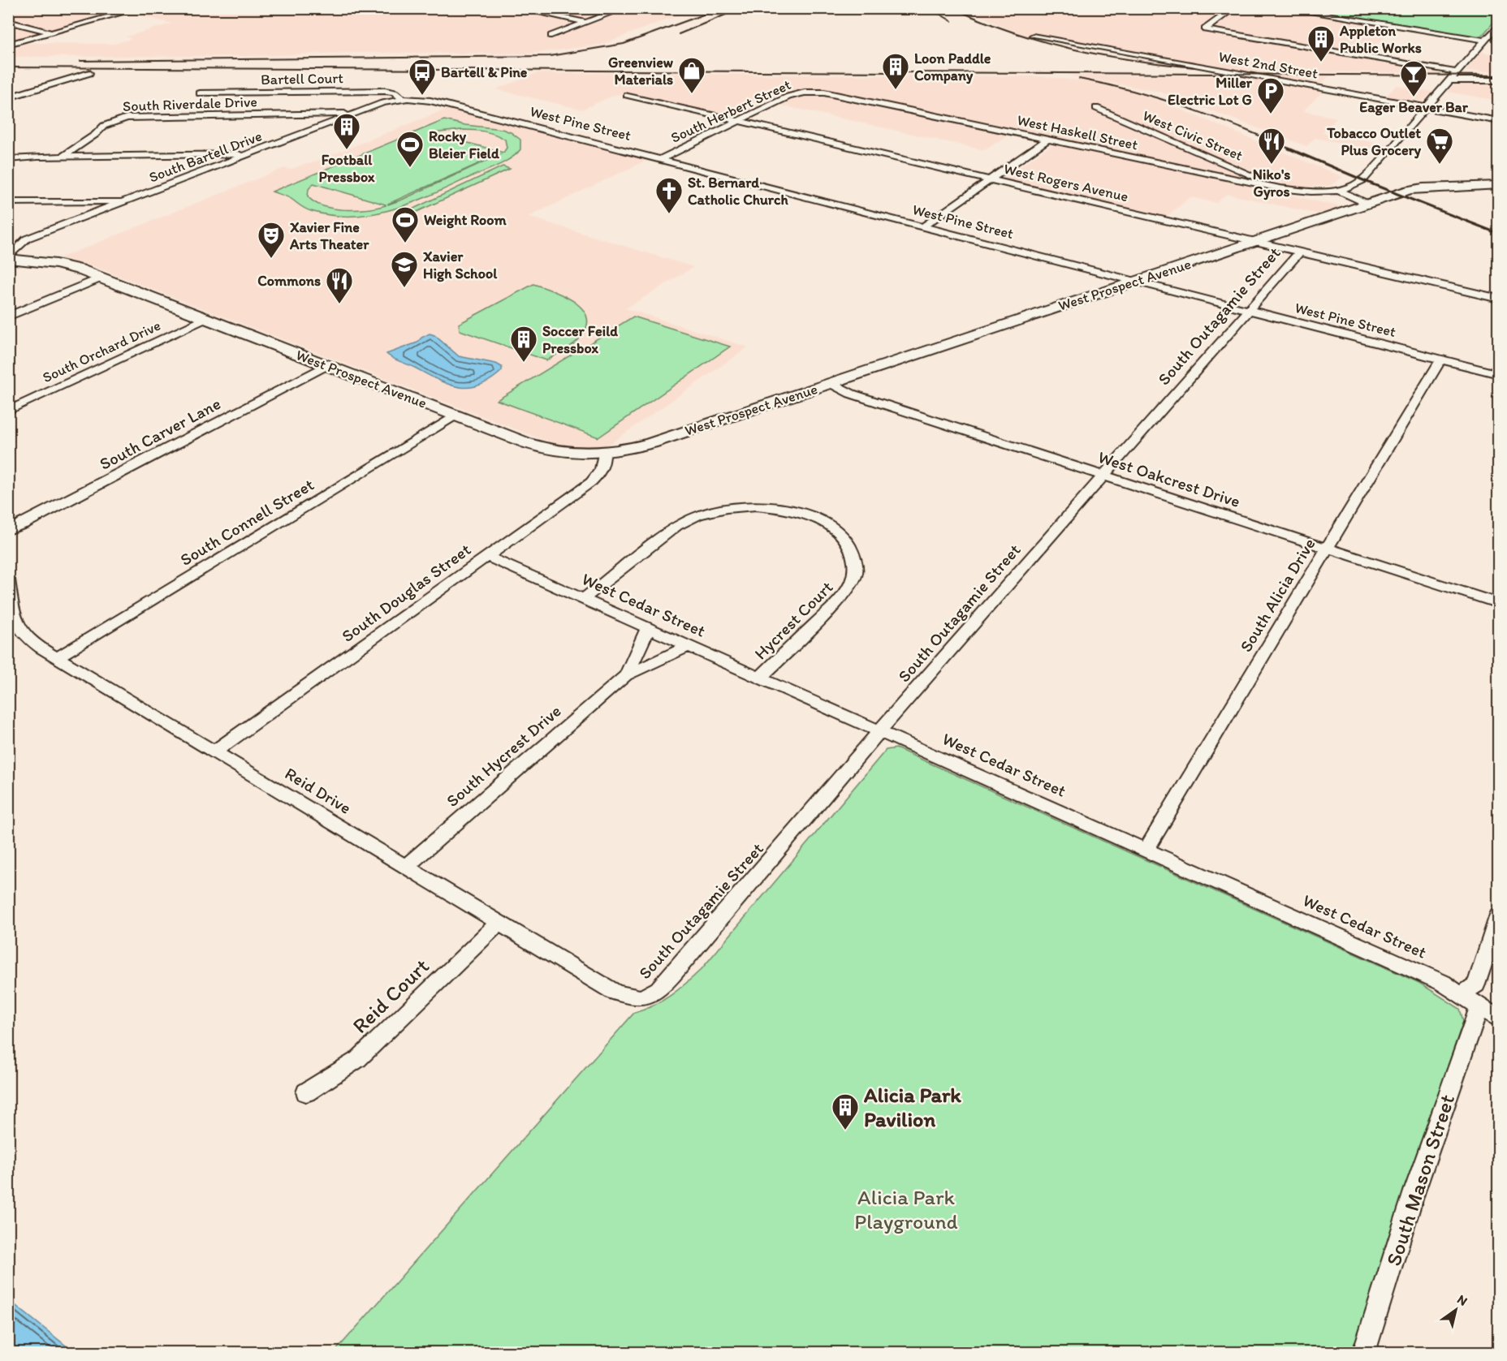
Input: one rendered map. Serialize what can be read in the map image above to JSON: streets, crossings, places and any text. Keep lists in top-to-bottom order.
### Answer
{
  "streets": {
    "main road": ["West Prospect Avenue"],
    "street": [
      "West 2nd Street",
      "Bartell Court",
      "South Riverdale Drive",
      "South Herbert Street",
      "West Pine Street",
      "West Haskell Street",
      "West Civic Street",
      "South Bartell Drive",
      "West Rogers Avenue",
      "South Outagamie Street",
      "South Orchard Drive",
      "South Carver Lane",
      "West Oakcrest Drive",
      "South Connell Street",
      "South Douglas Street",
      "South Alicia Drive",
      "West Cedar Street",
      "Hycrest Court",
      "South Hycrest Drive",
      "Reid Drive",
      "Reid Court",
      "South Mason Street"
    ]
  },
  "crossings": [
    ["Bartell Court", "South Bartell Drive"],
    ["South Riverdale Drive", "South Bartell Drive"],
    ["South Herbert Street", "West Pine Street"],
    ["South Herbert Street", "West Haskell Street"],
    ["South Herbert Street", "West Rogers Avenue"],
    ["West Pine Street", "South Bartell Drive"],
    ["West Pine Street", "West Prospect Avenue"],
    ["West Pine Street", "South Outagamie Street"],
    ["West Pine Street", "South Alicia Drive"],
    ["West Haskell Street", "West Civic Street"],
    ["South Bartell Drive", "West Prospect Avenue"],
    ["West Rogers Avenue", "West Prospect Avenue"],
    ["West Rogers Avenue", "South Outagamie Street"],
    ["West Prospect Avenue", "South Orchard Drive"],
    ["West Prospect Avenue", "South Carver Lane"],
    ["West Prospect Avenue", "West Oakcrest Drive"],
    ["West Prospect Avenue", "South Connell Street"],
    ["West Prospect Avenue", "South Douglas Street"],
    ["South Outagamie Street", "West Oakcrest Drive"],
    ["South Outagamie Street", "West Cedar Street"],
    ["South Outagamie Street", "Reid Drive"],
    ["West Oakcrest Drive", "South Alicia Drive"],
    ["South Connell Street", "Reid Drive"],
    ["South Douglas Street", "West Cedar Street"],
    ["South Douglas Street", "Reid Drive"],
    ["South Alicia Drive", "West Cedar Street"],
    ["West Cedar Street", "Hycrest Court"],
    ["West Cedar Street", "South Hycrest Drive"],
    ["West Cedar Street", "South Mason Street"],
    ["South Hycrest Drive", "Reid Drive"],
    ["Reid Drive", "Reid Court"]
  ],
  "parks": ["Alicia Park Playground"],
  "places": {
    "building": [
      "Appleton Public Works",
      "Loon Paddle Company",
      "Football Pressbox",
      "Soccer Feild Pressbox",
      "Alicia Park Pavilion"
    ],
    "shop": ["Greenview Materials"],
    "bus stop": ["Bartell & Pine"],
    "bar": ["Eager Beaver Bar"],
    "parking": ["Miller Electric Lot G"],
    "restaurant": ["Niko's Gyros", "Commons"],
    "supermarket": ["Tobacco Outlet Plus Grocery"],
    "sports": ["Rocky Bleier Field", "Weight Room"],
    "church": ["St. Bernard Catholic Church"],
    "theatre": ["Xavier Fine Arts Theater"],
    "school or university": ["Xavier High School"]
  },
  "north": "top right"
}
